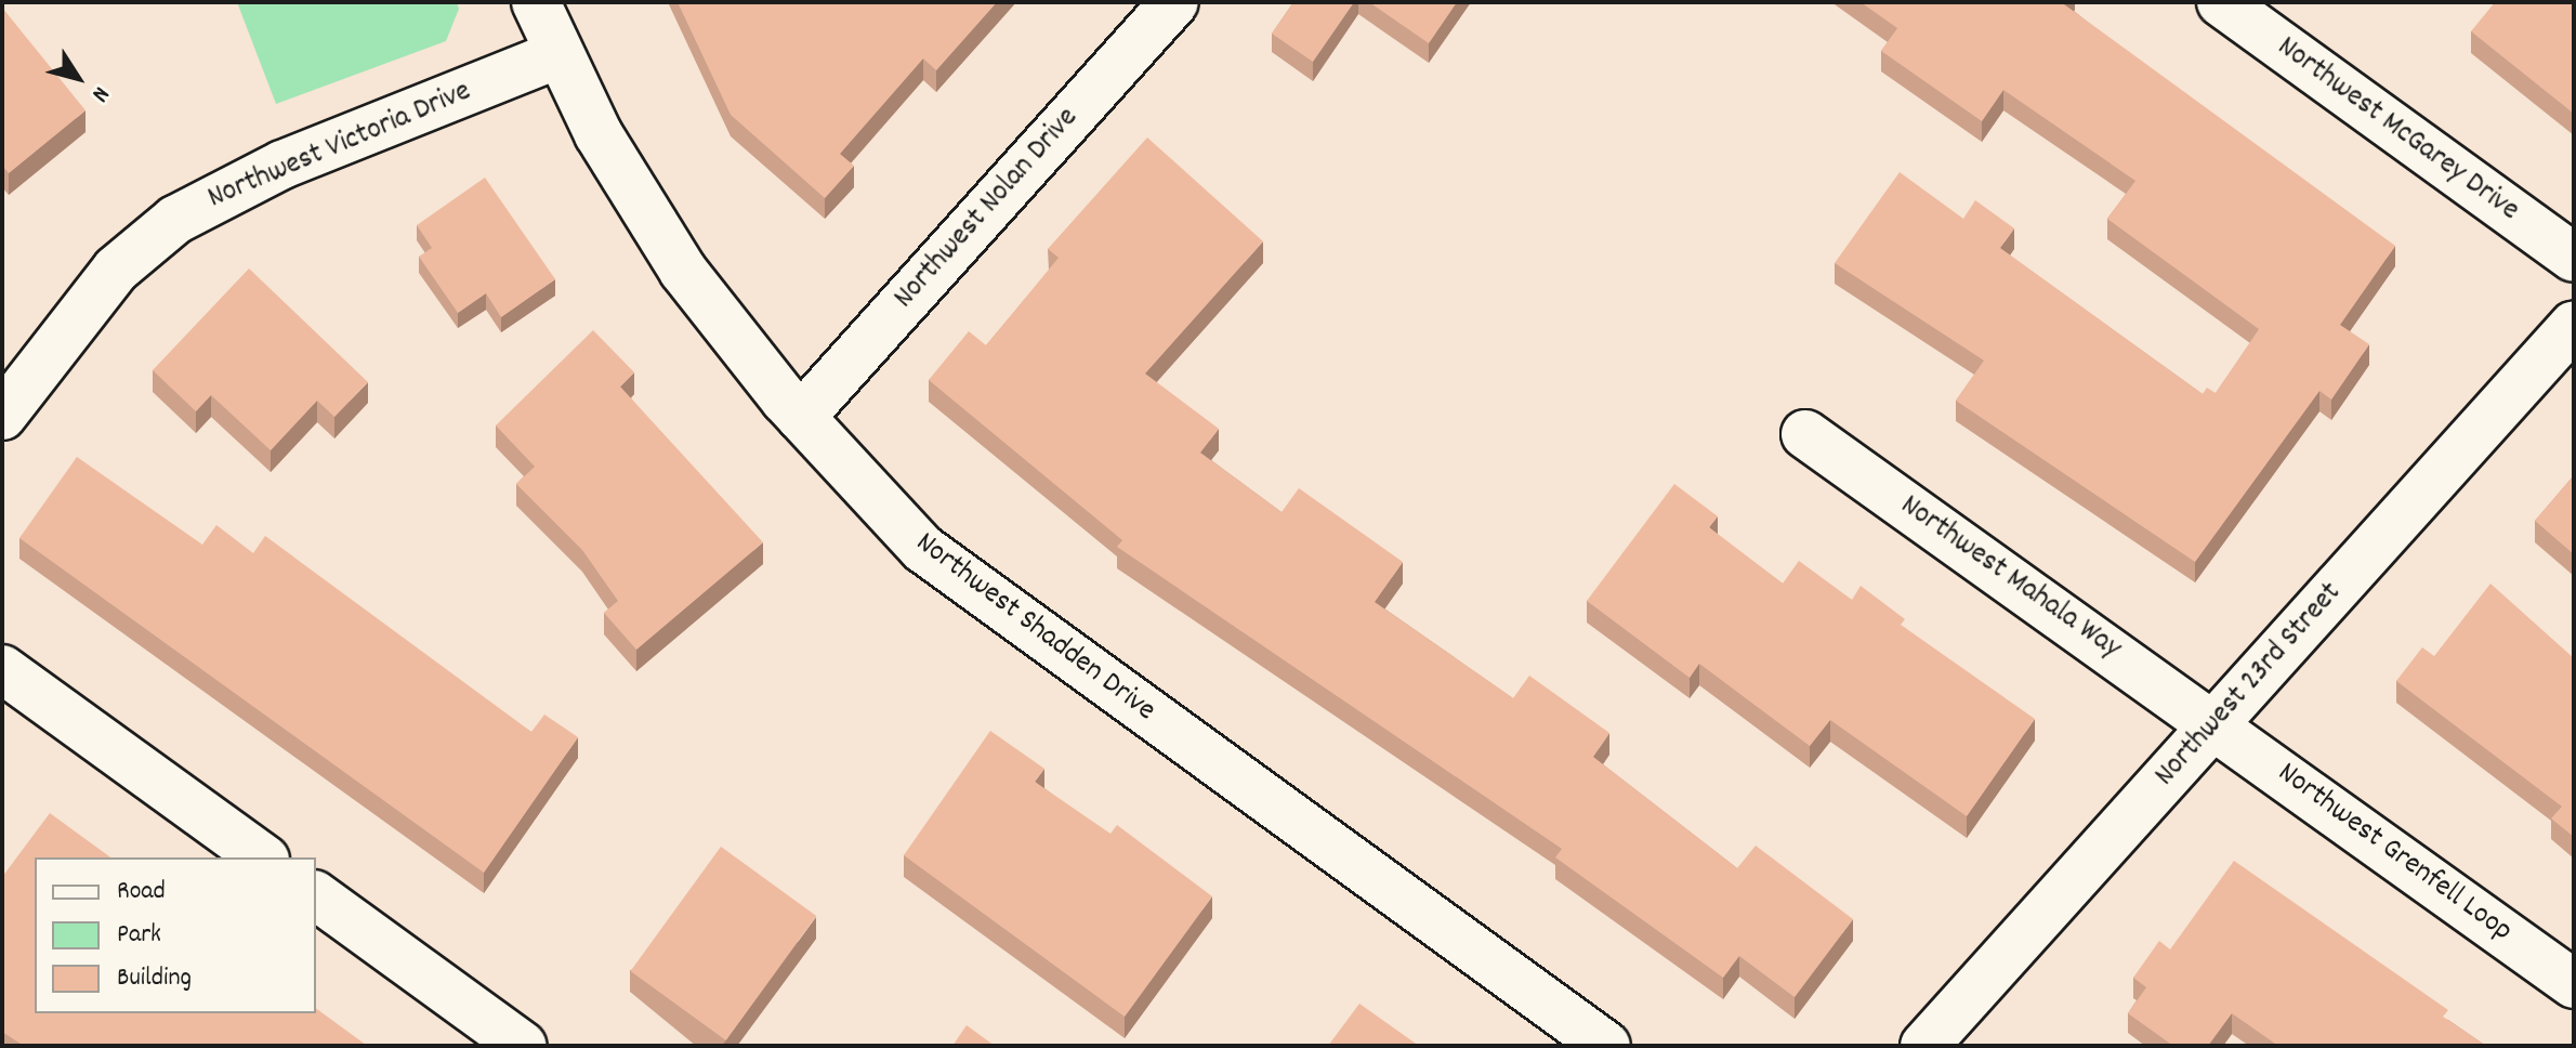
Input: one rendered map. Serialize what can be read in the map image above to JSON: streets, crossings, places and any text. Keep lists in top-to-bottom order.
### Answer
{
  "streets": {
    "street": [
      "Northwest McGarey Drive",
      "Northwest Victoria Drive",
      "Northwest Nolan Drive",
      "Northwest Mahala Way",
      "Northwest Shadden Drive",
      "Northwest 23rd Street",
      "Northwest Grenfell Loop"
    ]
  },
  "crossings": [
    ["Northwest Victoria Drive", "Northwest Shadden Drive"],
    ["Northwest Nolan Drive", "Northwest Shadden Drive"],
    ["Northwest Mahala Way", "Northwest 23rd Street"],
    ["Northwest Mahala Way", "Northwest Grenfell Loop"],
    ["Northwest 23rd Street", "Northwest Grenfell Loop"]
  ],
  "legend": ["Road", "Park", "Building"],
  "north": "bottom right"
}
